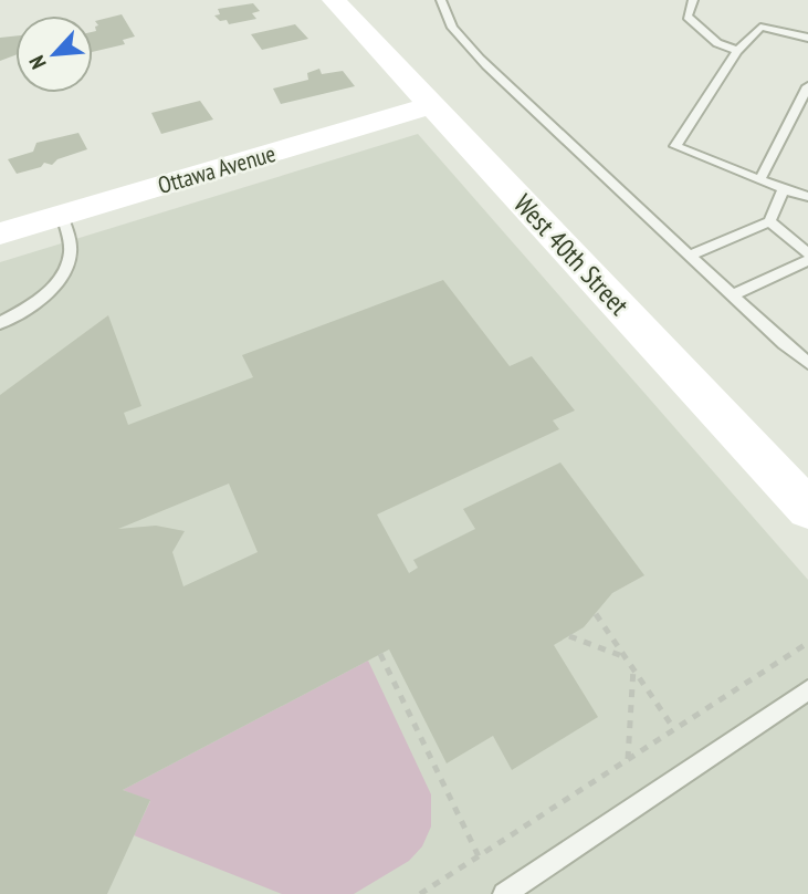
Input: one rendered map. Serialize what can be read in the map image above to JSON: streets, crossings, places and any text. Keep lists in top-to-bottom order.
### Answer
{
  "streets": {
    "street": ["Ottawa Avenue", "West 40th Street"]
  },
  "crossings": [
    ["Ottawa Avenue", "West 40th Street"]
  ],
  "north": "bottom left"
}
